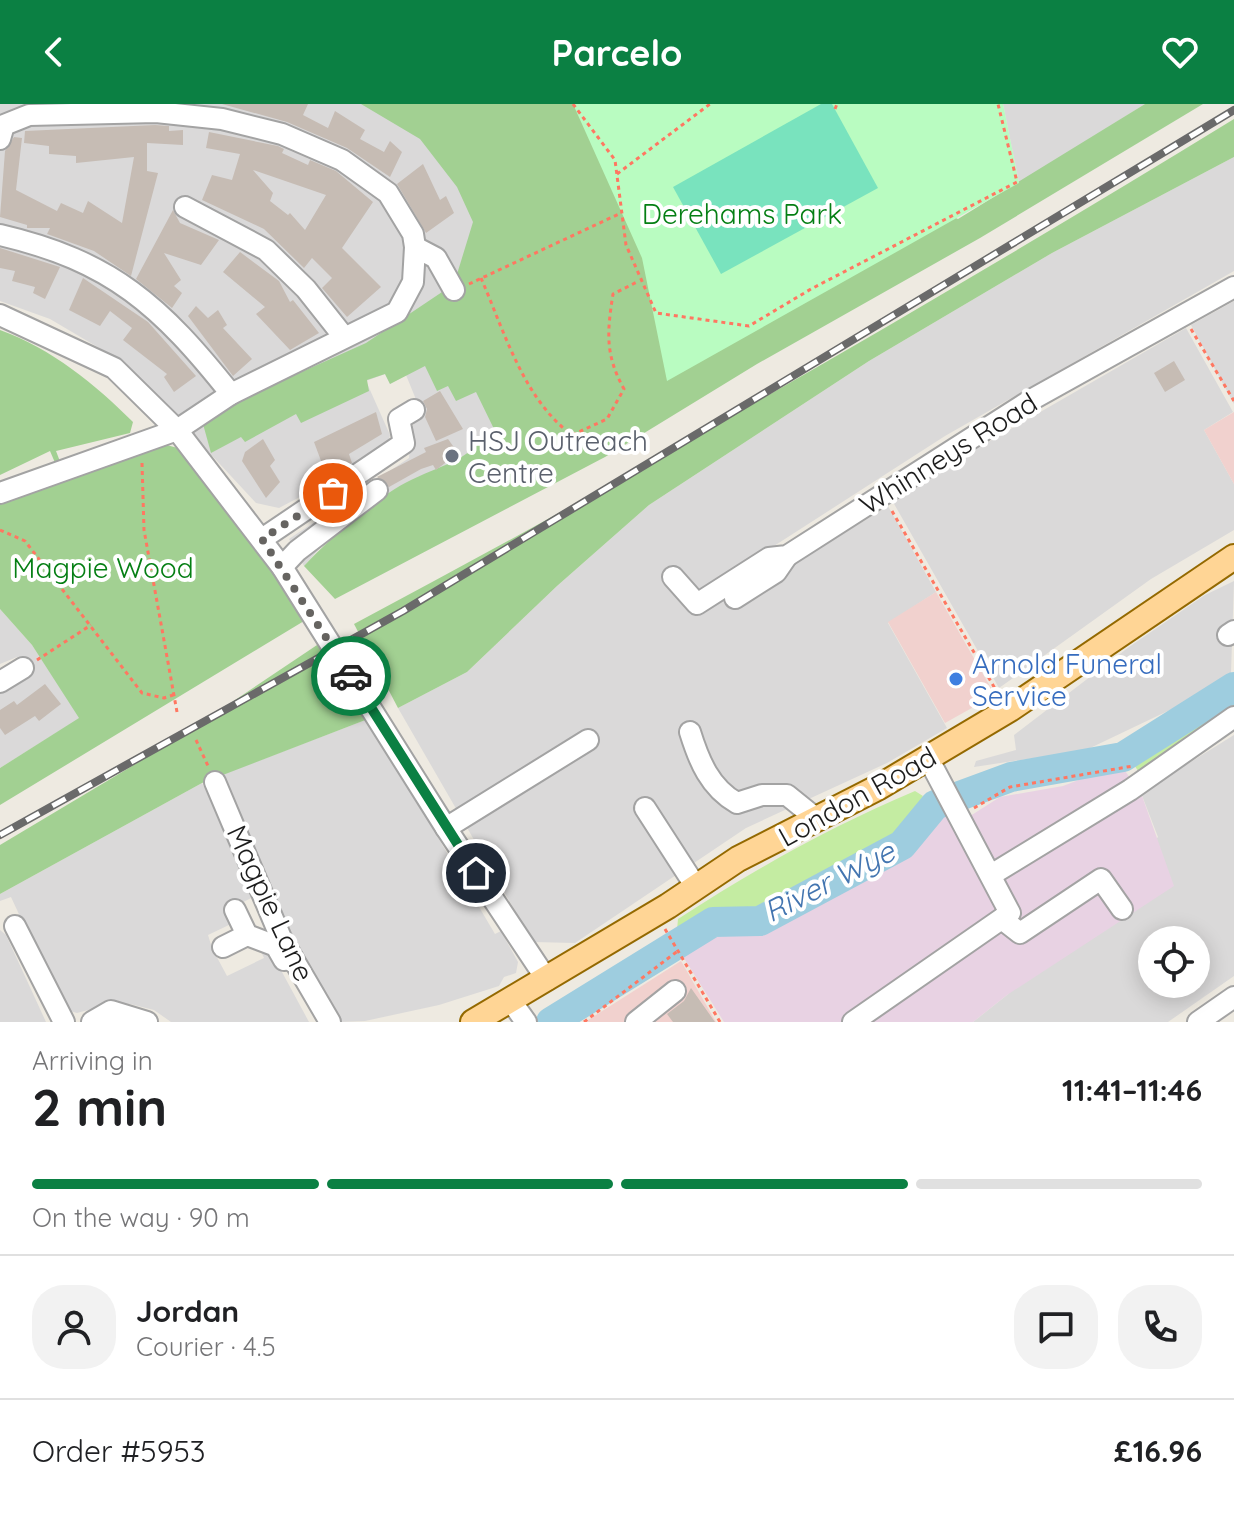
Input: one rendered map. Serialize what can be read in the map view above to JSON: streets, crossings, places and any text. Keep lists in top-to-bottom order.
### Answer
{
  "streets": {
    "main road": ["London Road"],
    "street": ["Whinneys Road", "Magpie Lane"]
  },
  "water": ["River Wye"],
  "parks": ["Derehams Park", "Magpie Wood"],
  "places": ["HSJ Outreach Centre", "Arnold Funeral Service"],
  "page": {
    "header": "Parcelo",
    "heading": ["2 min", "Arriving in", "11:41–11:46"],
    "panel": [
      "Jordan",
      "Courier · 4.5",
      "Order #5953",
      "£16.96"
    ],
    "bar": "On the way · 90 m"
  }
}
